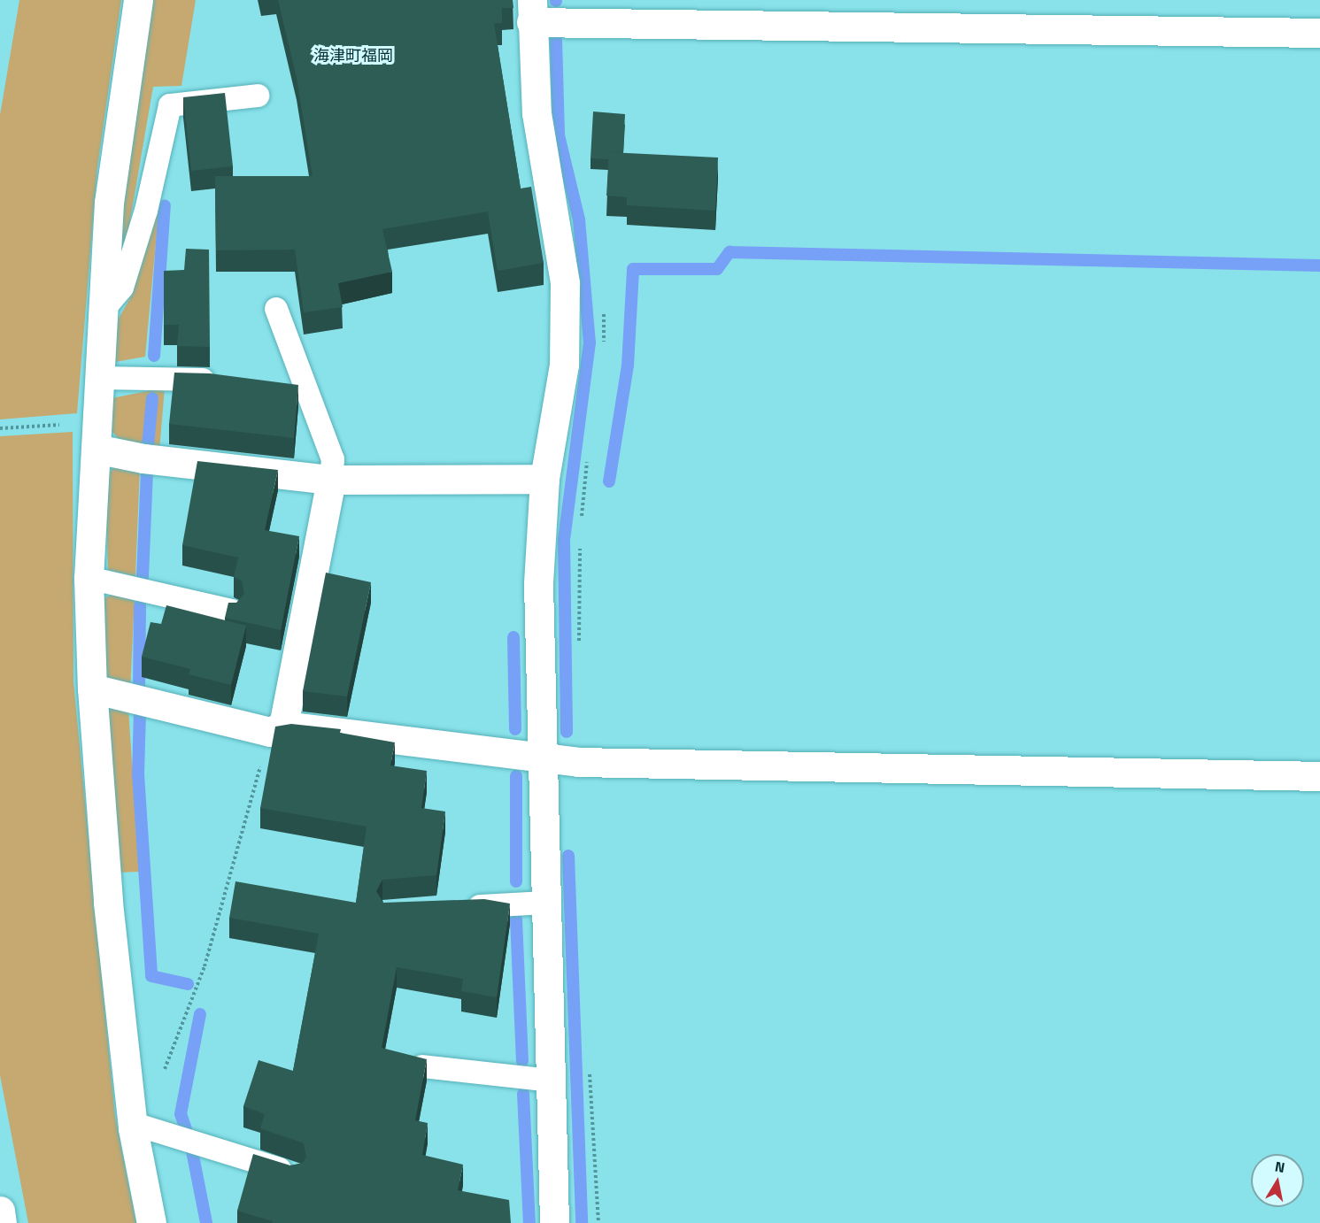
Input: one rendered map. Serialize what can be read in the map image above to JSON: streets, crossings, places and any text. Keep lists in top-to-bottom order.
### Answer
{
  "districts": ["海津町福岡"],
  "north": "top"
}
